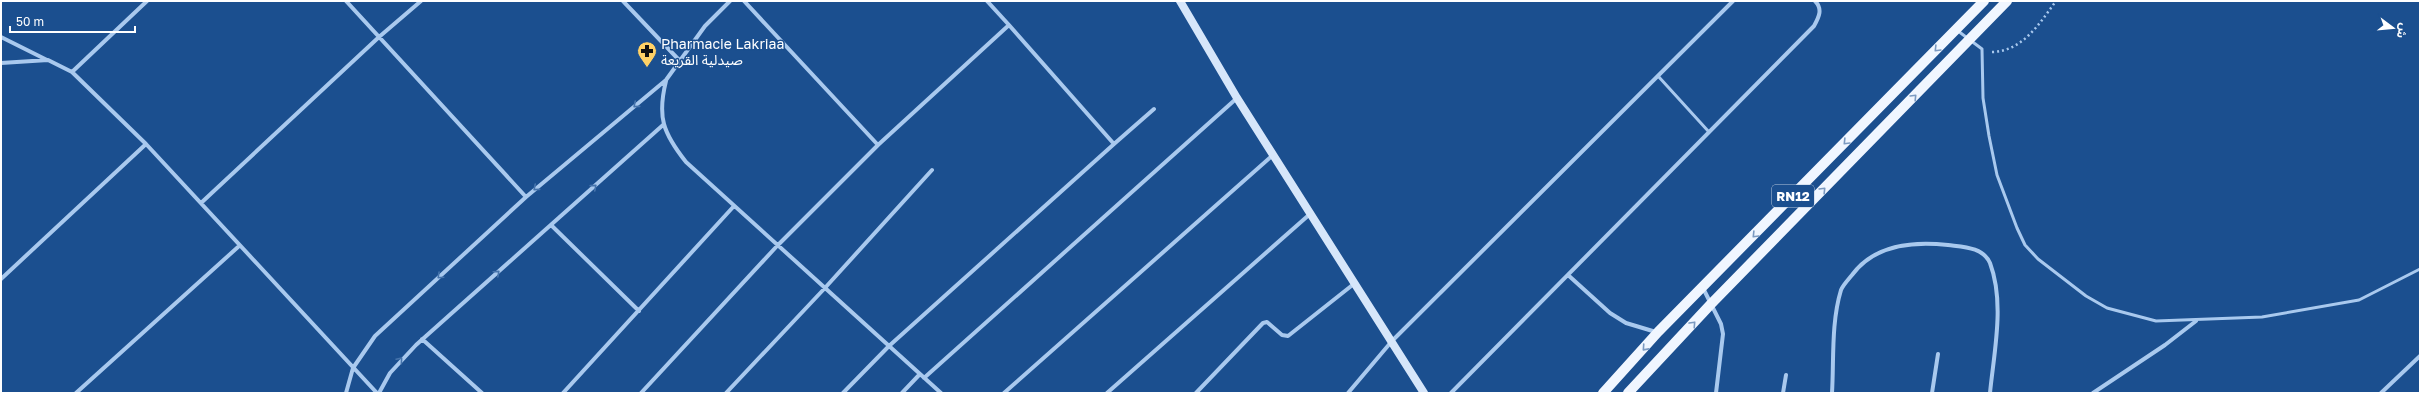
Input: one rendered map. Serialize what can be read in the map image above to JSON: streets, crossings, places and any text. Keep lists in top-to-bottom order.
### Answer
{
  "streets": {
    "main road": ["RN12"]
  },
  "places": {
    "pharmacy": ["Pharmacie Lakriaa صيدلية القريعة"]
  },
  "scale_bar": "50 m",
  "north": "right"
}
